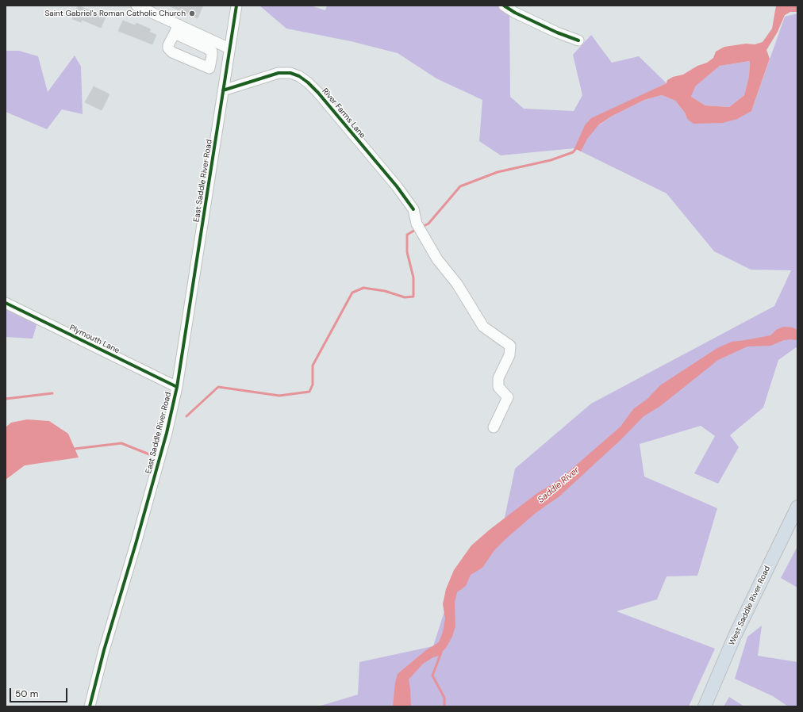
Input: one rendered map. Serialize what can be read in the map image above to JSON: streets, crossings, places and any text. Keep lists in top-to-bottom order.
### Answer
{
  "streets": {
    "main road": ["West Saddle River Road"],
    "street": ["River Farms Lane", "East Saddle River Road", "Plymouth Lane"]
  },
  "crossings": [
    ["River Farms Lane", "East Saddle River Road"],
    ["East Saddle River Road", "Plymouth Lane"]
  ],
  "water": ["Saddle River"],
  "places": ["Saint Gabriel's Roman Catholic Church"],
  "scale_bar": "50 m"
}
